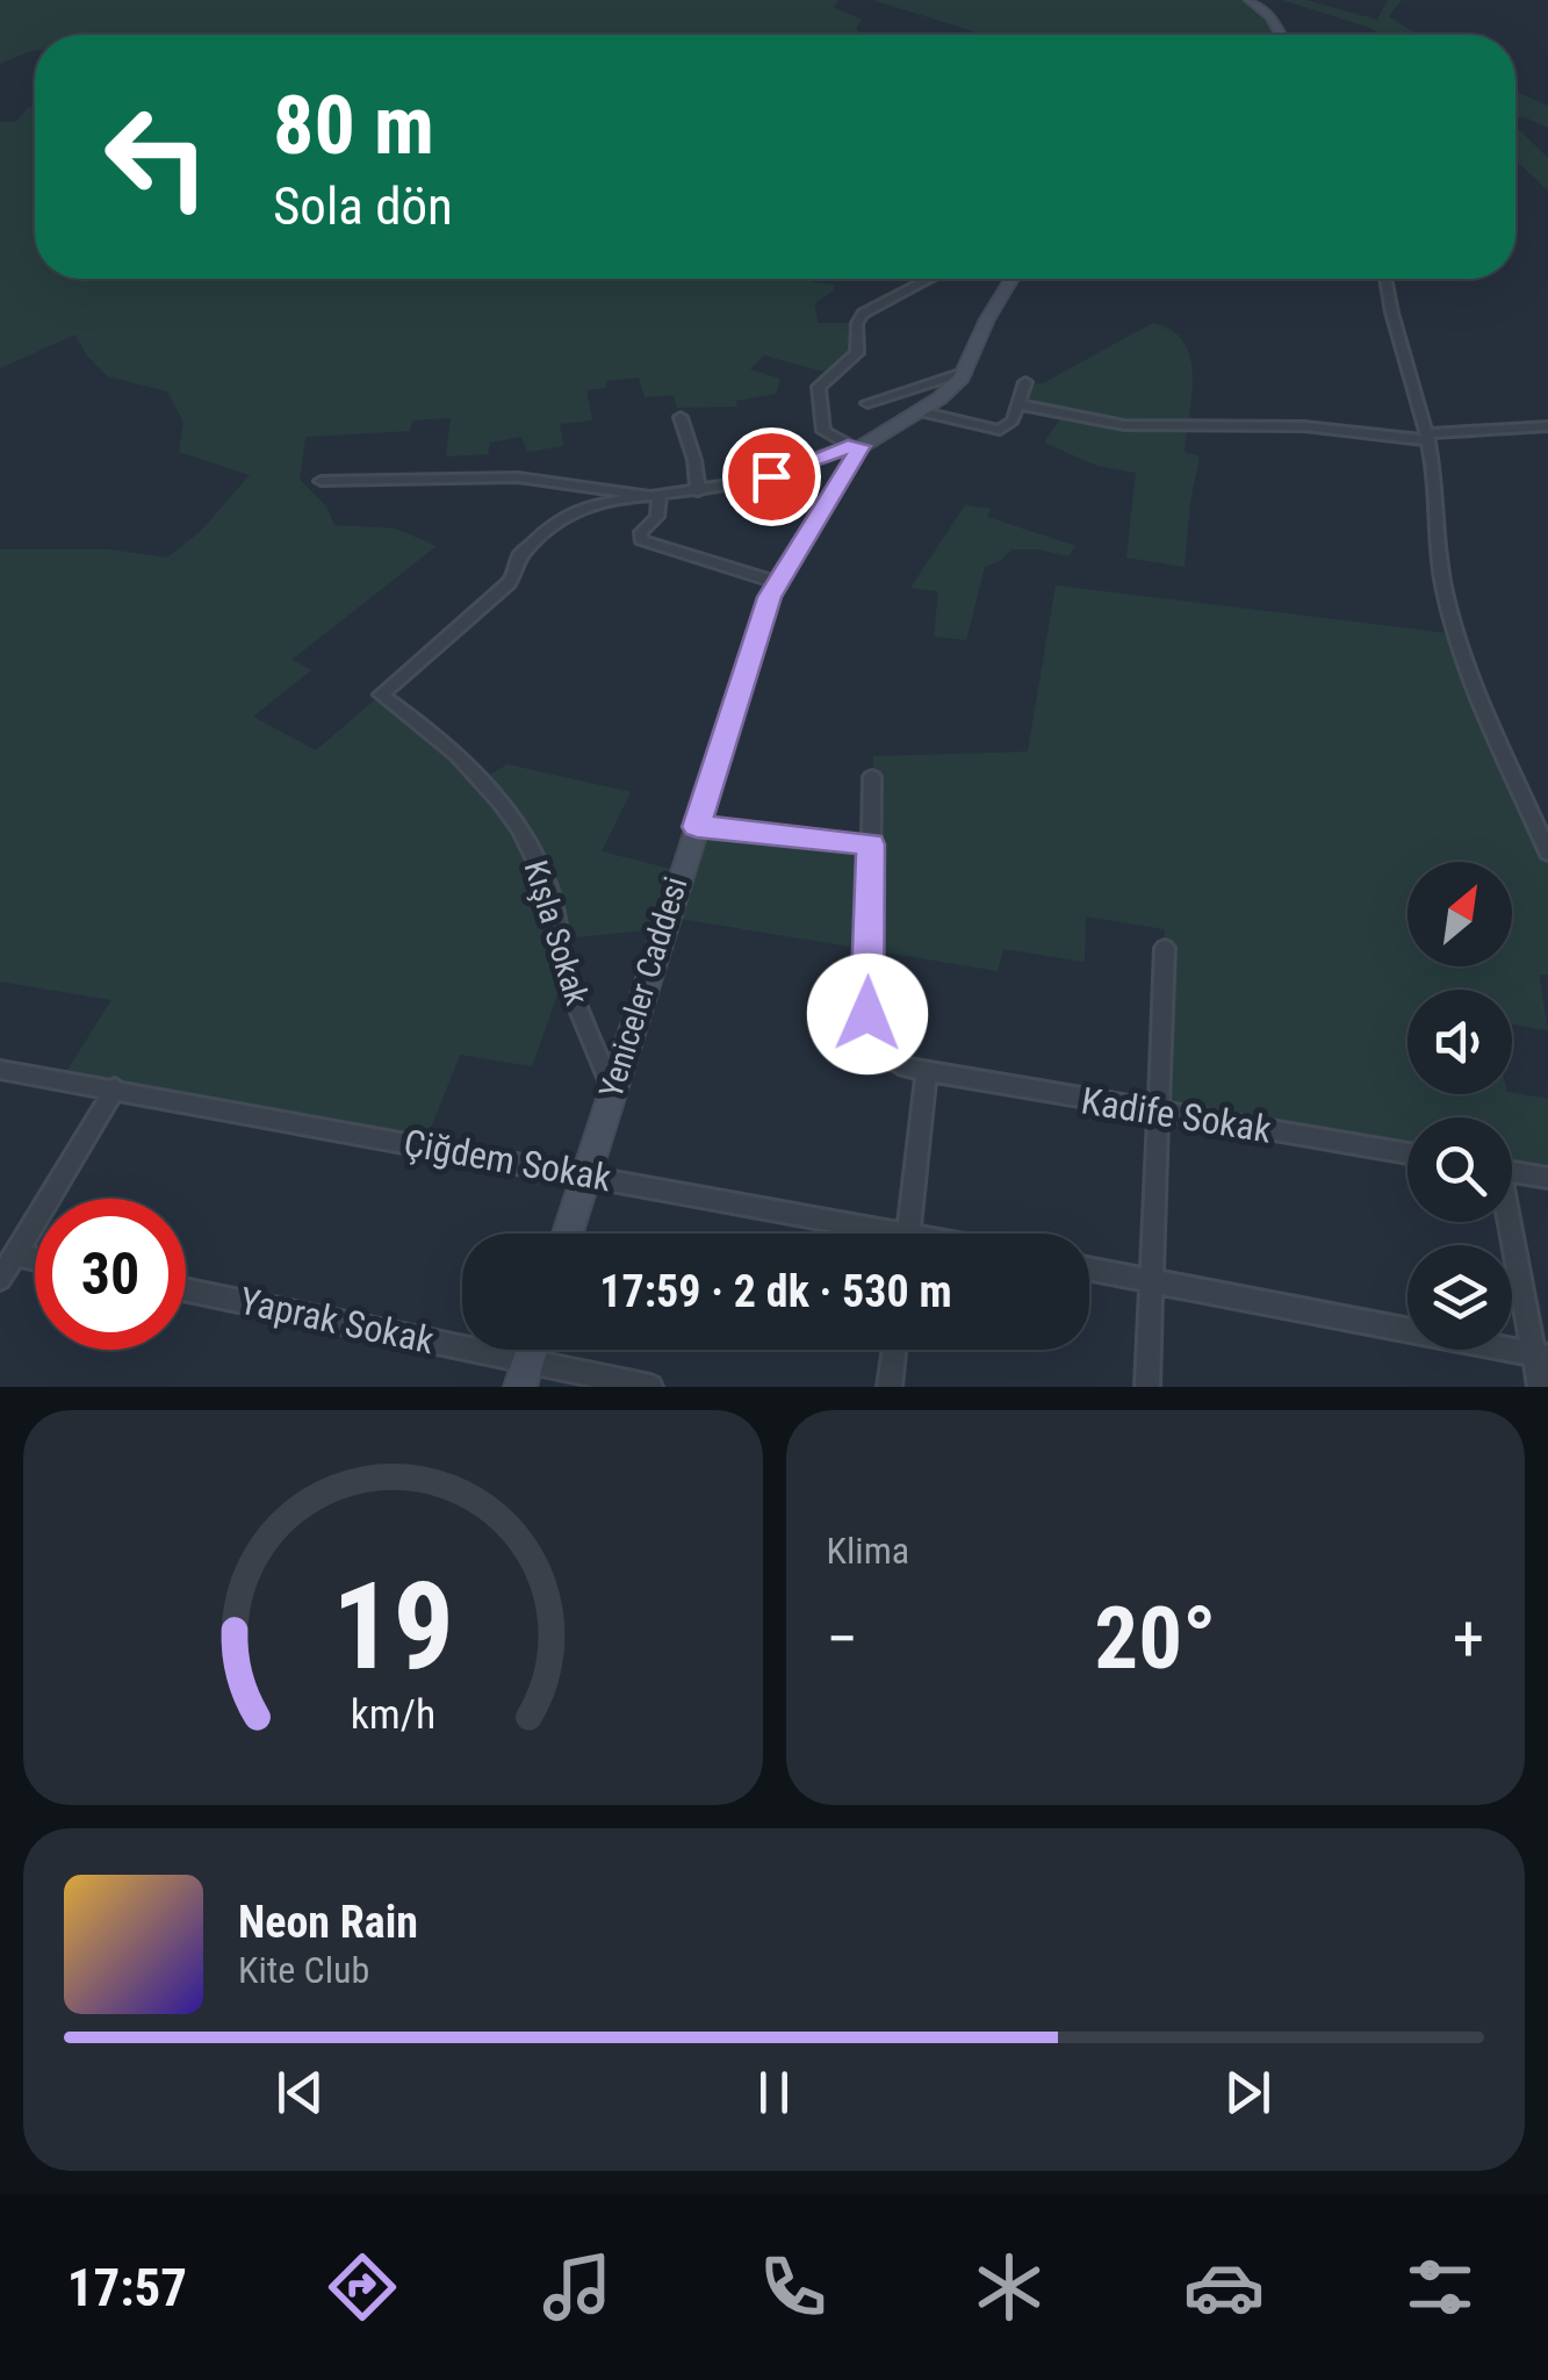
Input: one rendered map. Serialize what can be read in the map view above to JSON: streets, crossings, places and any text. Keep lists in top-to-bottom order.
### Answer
{
  "streets": {
    "street": [
      "Kışla Sokak",
      "Yeniceler Caddesi",
      "Kadife Sokak",
      "Çiğdem Sokak",
      "Yaprak Sokak"
    ]
  },
  "crossings": [
    ["Kışla Sokak", "Yeniceler Caddesi"],
    ["Yeniceler Caddesi", "Çiğdem Sokak"]
  ],
  "north": "top right",
  "page": {
    "turn": ["80 m", "Sola dön"],
    "limit": "30",
    "trip": "17:59 · 2 dk · 530 m",
    "tile": "Klima",
    "heat": ["−", "20°", "+"],
    "song": ["Neon Rain", "Kite Club"],
    "tabs": "17:57",
    "gauge": ["19", "km/h"]
  }
}
